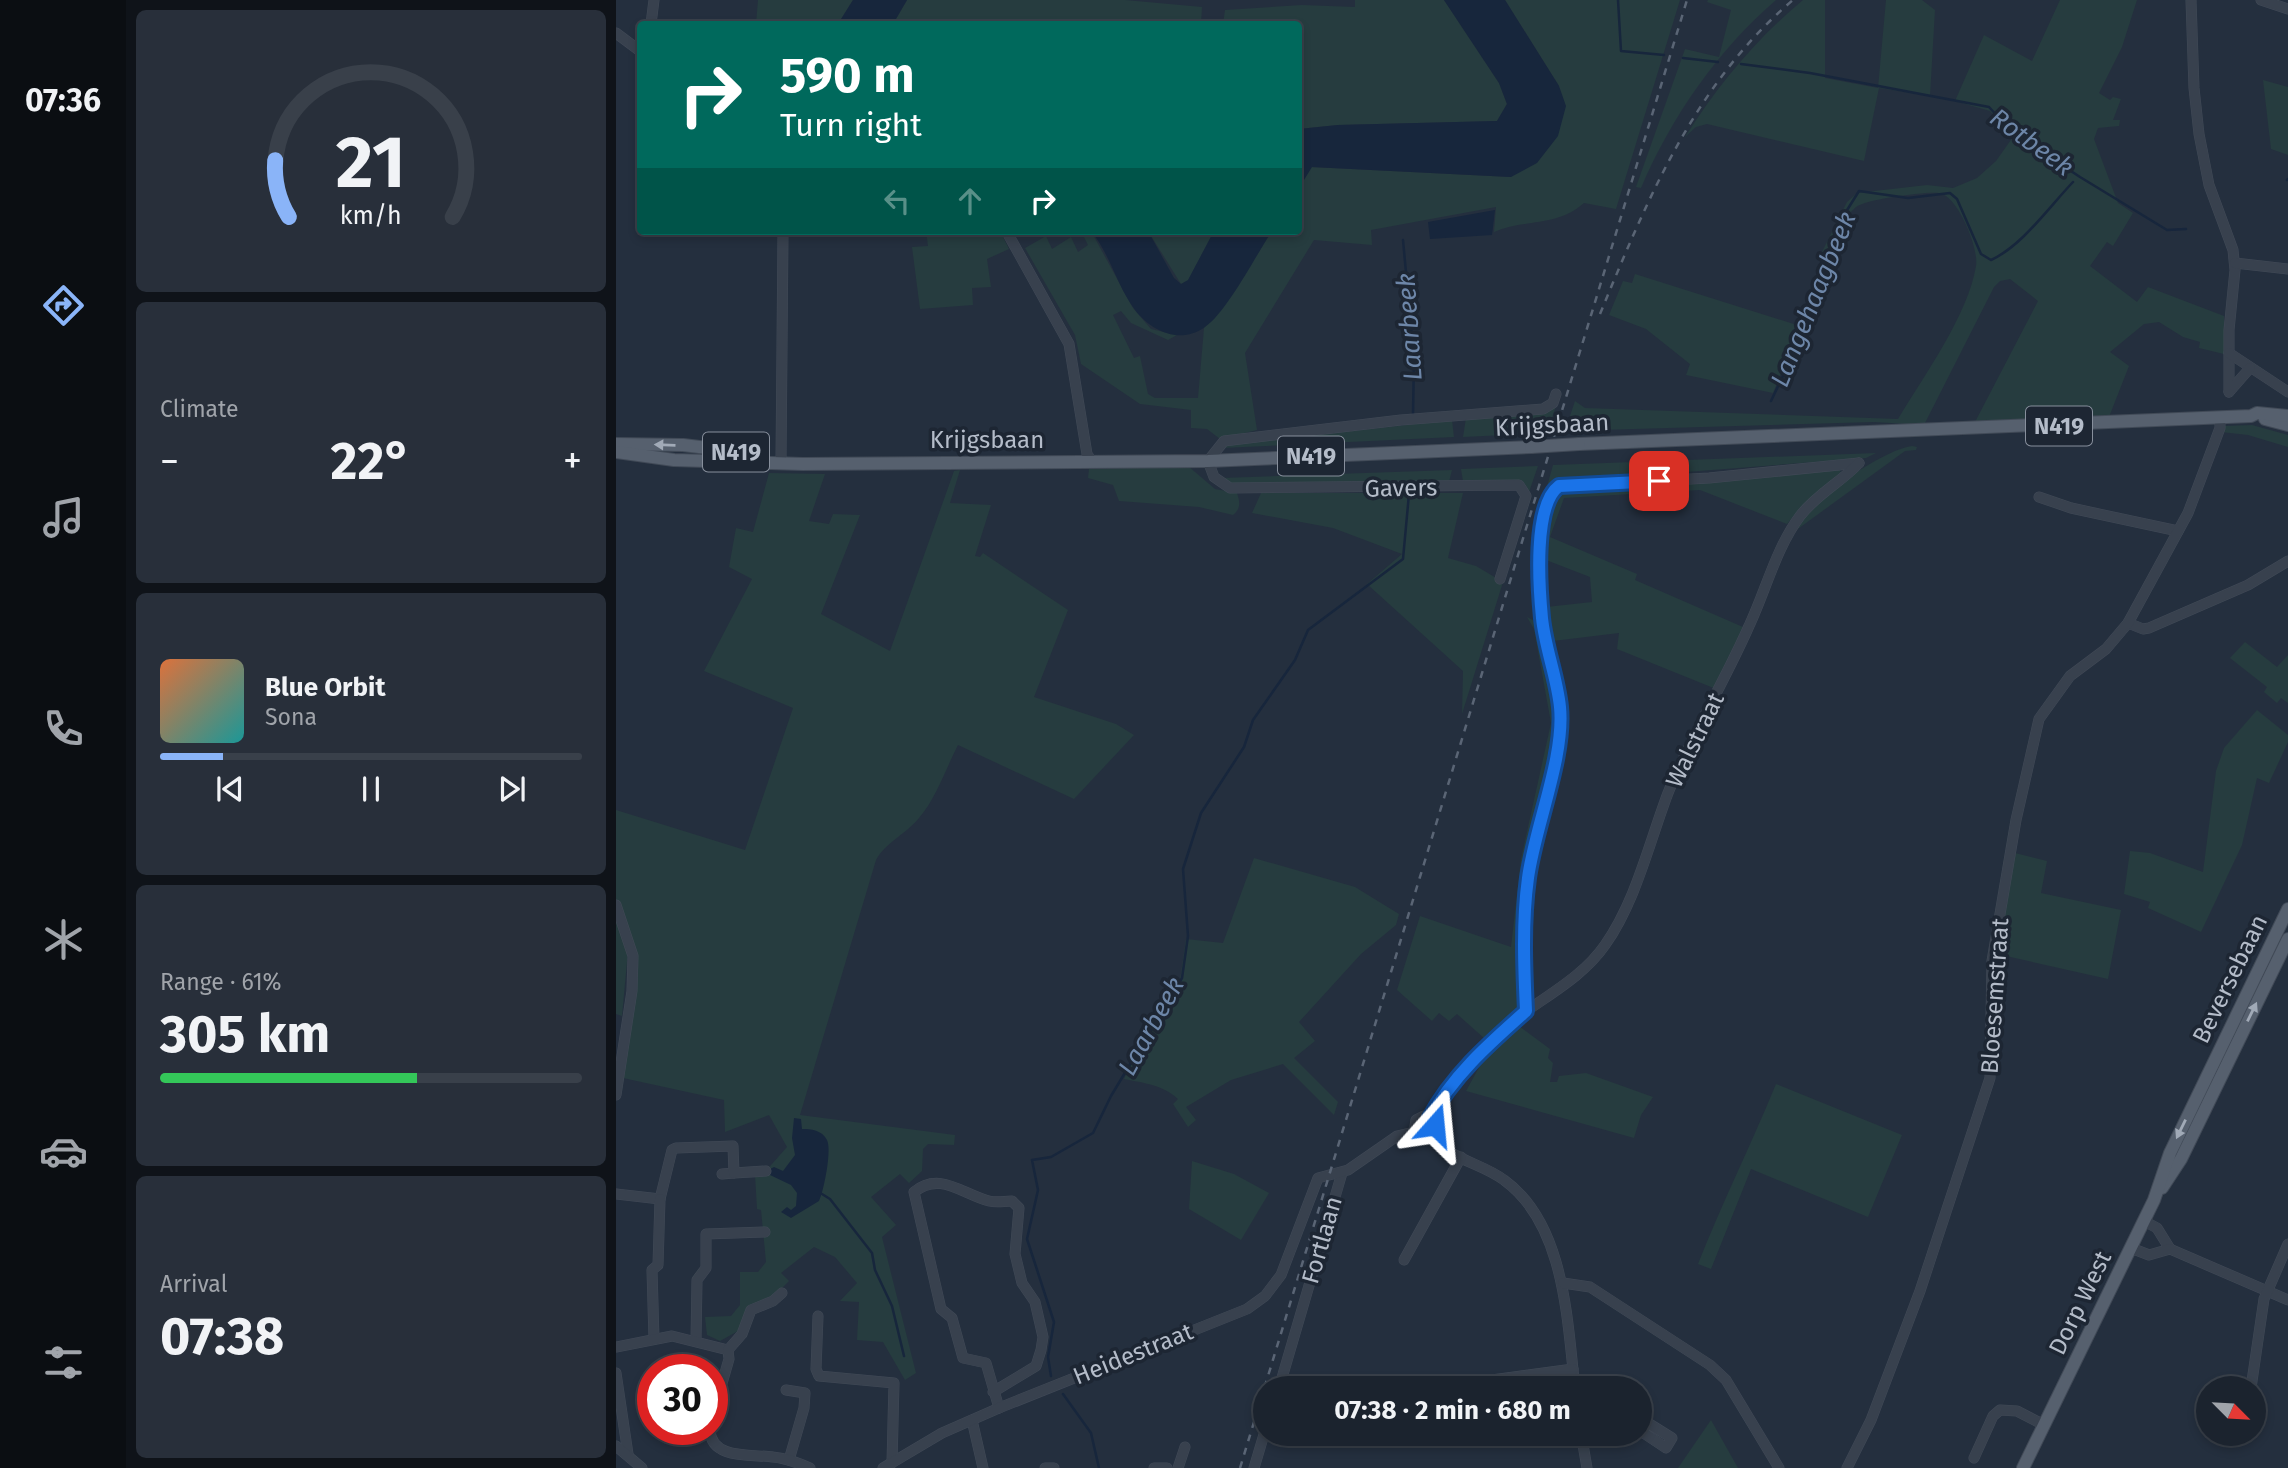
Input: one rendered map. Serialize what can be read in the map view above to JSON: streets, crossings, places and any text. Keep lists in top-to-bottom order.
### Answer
{
  "streets": {
    "main road": [
      "Krijgsbaan",
      "N419",
      "Beversebaan",
      "Dorp West"
    ],
    "street": [
      "Gavers",
      "Walstraat",
      "Bloesemstraat",
      "Fortlaan",
      "Heidestraat"
    ]
  },
  "crossings": [
    ["Krijgsbaan", "N419"],
    ["Krijgsbaan", "Gavers"],
    ["Krijgsbaan", "Bloesemstraat"],
    ["Walstraat", "Fortlaan"],
    ["Beversebaan", "Dorp West"],
    ["Fortlaan", "Heidestraat"]
  ],
  "water": ["Rotbeek", "Langehaagbeek", "Laarbeek"],
  "north": "bottom right",
  "page": {
    "tabs": "07:36",
    "turn": ["590 m", "Turn right"],
    "tile": [
      "Climate",
      ["Range · 61%", "305 km"],
      ["Arrival", "07:38"]
    ],
    "heat": ["−", "22°", "+"],
    "song": ["Blue Orbit", "Sona"],
    "limit": "30",
    "trip": "07:38 · 2 min · 680 m",
    "gauge": ["21", "km/h"]
  }
}
